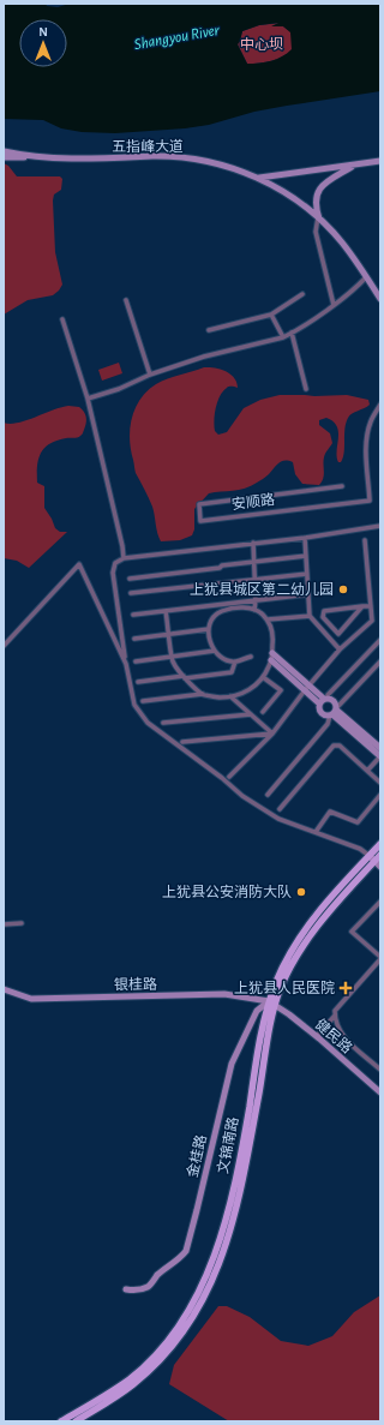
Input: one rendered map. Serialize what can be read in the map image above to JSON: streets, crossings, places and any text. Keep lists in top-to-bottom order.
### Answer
{
  "streets": {
    "main road": ["文锦南路"],
    "street": [
      "五指峰大道",
      "安顺路",
      "银桂路",
      "健民路",
      "金桂路"
    ]
  },
  "crossings": [
    ["银桂路", "健民路"],
    ["银桂路", "文锦南路"],
    ["银桂路", "金桂路"],
    ["健民路", "文锦南路"],
    ["健民路", "金桂路"],
    ["文锦南路", "金桂路"]
  ],
  "water": ["Shangyou River"],
  "parks": ["中心坝"],
  "places": {
    "other": ["上犹县城区第二幼儿园", "上犹县公安消防大队"],
    "health": ["上犹县人民医院"]
  },
  "north": "top"
}
